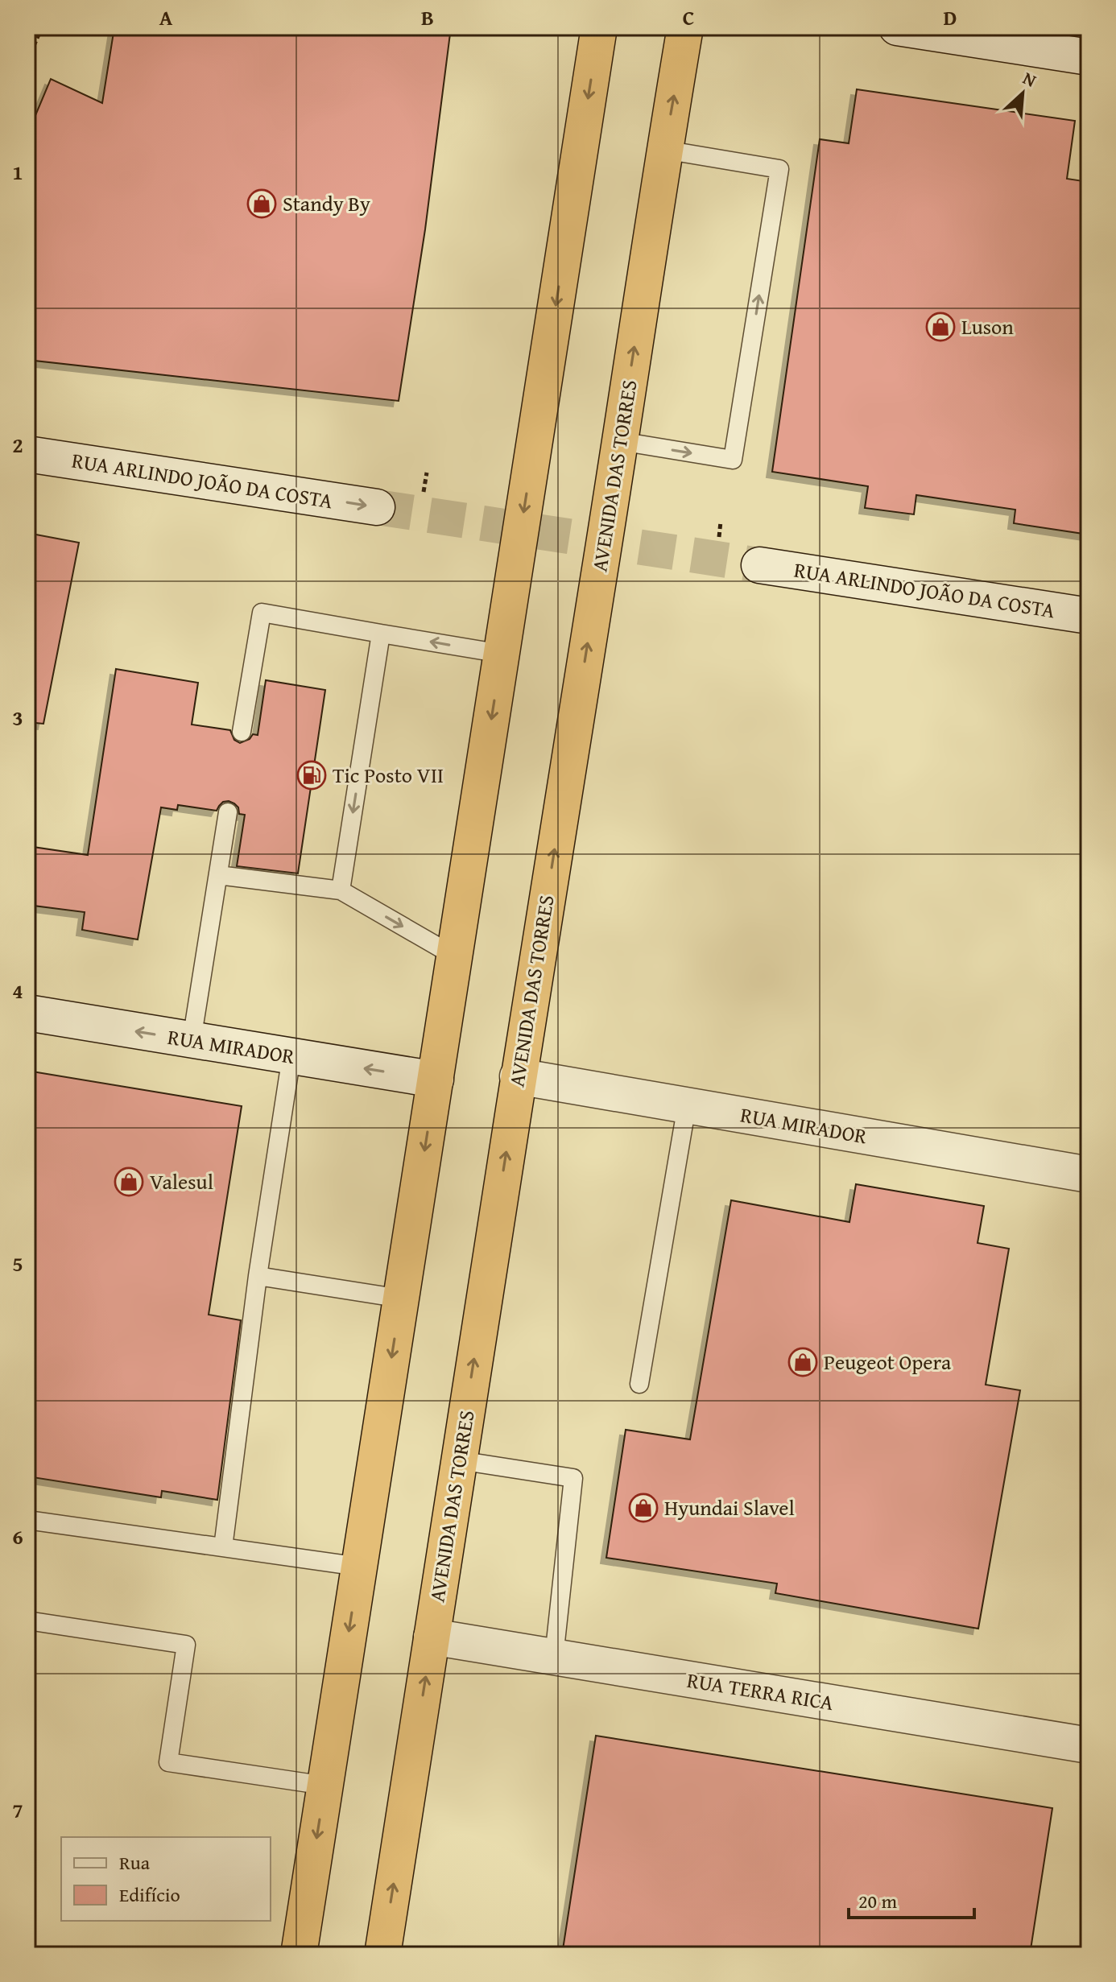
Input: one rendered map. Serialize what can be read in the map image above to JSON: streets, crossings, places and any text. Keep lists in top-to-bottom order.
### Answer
{
  "streets": {
    "highway": ["AVENIDA DAS TORRES"],
    "street": ["RUA ARLINDO JOÃO DA COSTA", "RUA MIRADOR", "RUA TERRA RICA"]
  },
  "crossings": [
    ["AVENIDA DAS TORRES", "RUA MIRADOR"],
    ["AVENIDA DAS TORRES", "RUA TERRA RICA"]
  ],
  "one_way": ["RUA ARLINDO JOÃO DA COSTA"],
  "places": {
    "shop": [
      "Standy By",
      "Luson",
      "Valesul",
      "Peugeot Opera",
      "Hyundai Slavel"
    ],
    "fuel station": ["Tic Posto VII"]
  },
  "legend": ["Rua", "Edifício"],
  "scale_bar": "20 m",
  "north": "top right",
  "grid": {
    "columns": [
      "A",
      "B",
      "C",
      "D"
    ],
    "rows": [
      "1",
      "2",
      "3",
      "4",
      "5",
      "6",
      "7"
    ]
  }
}
